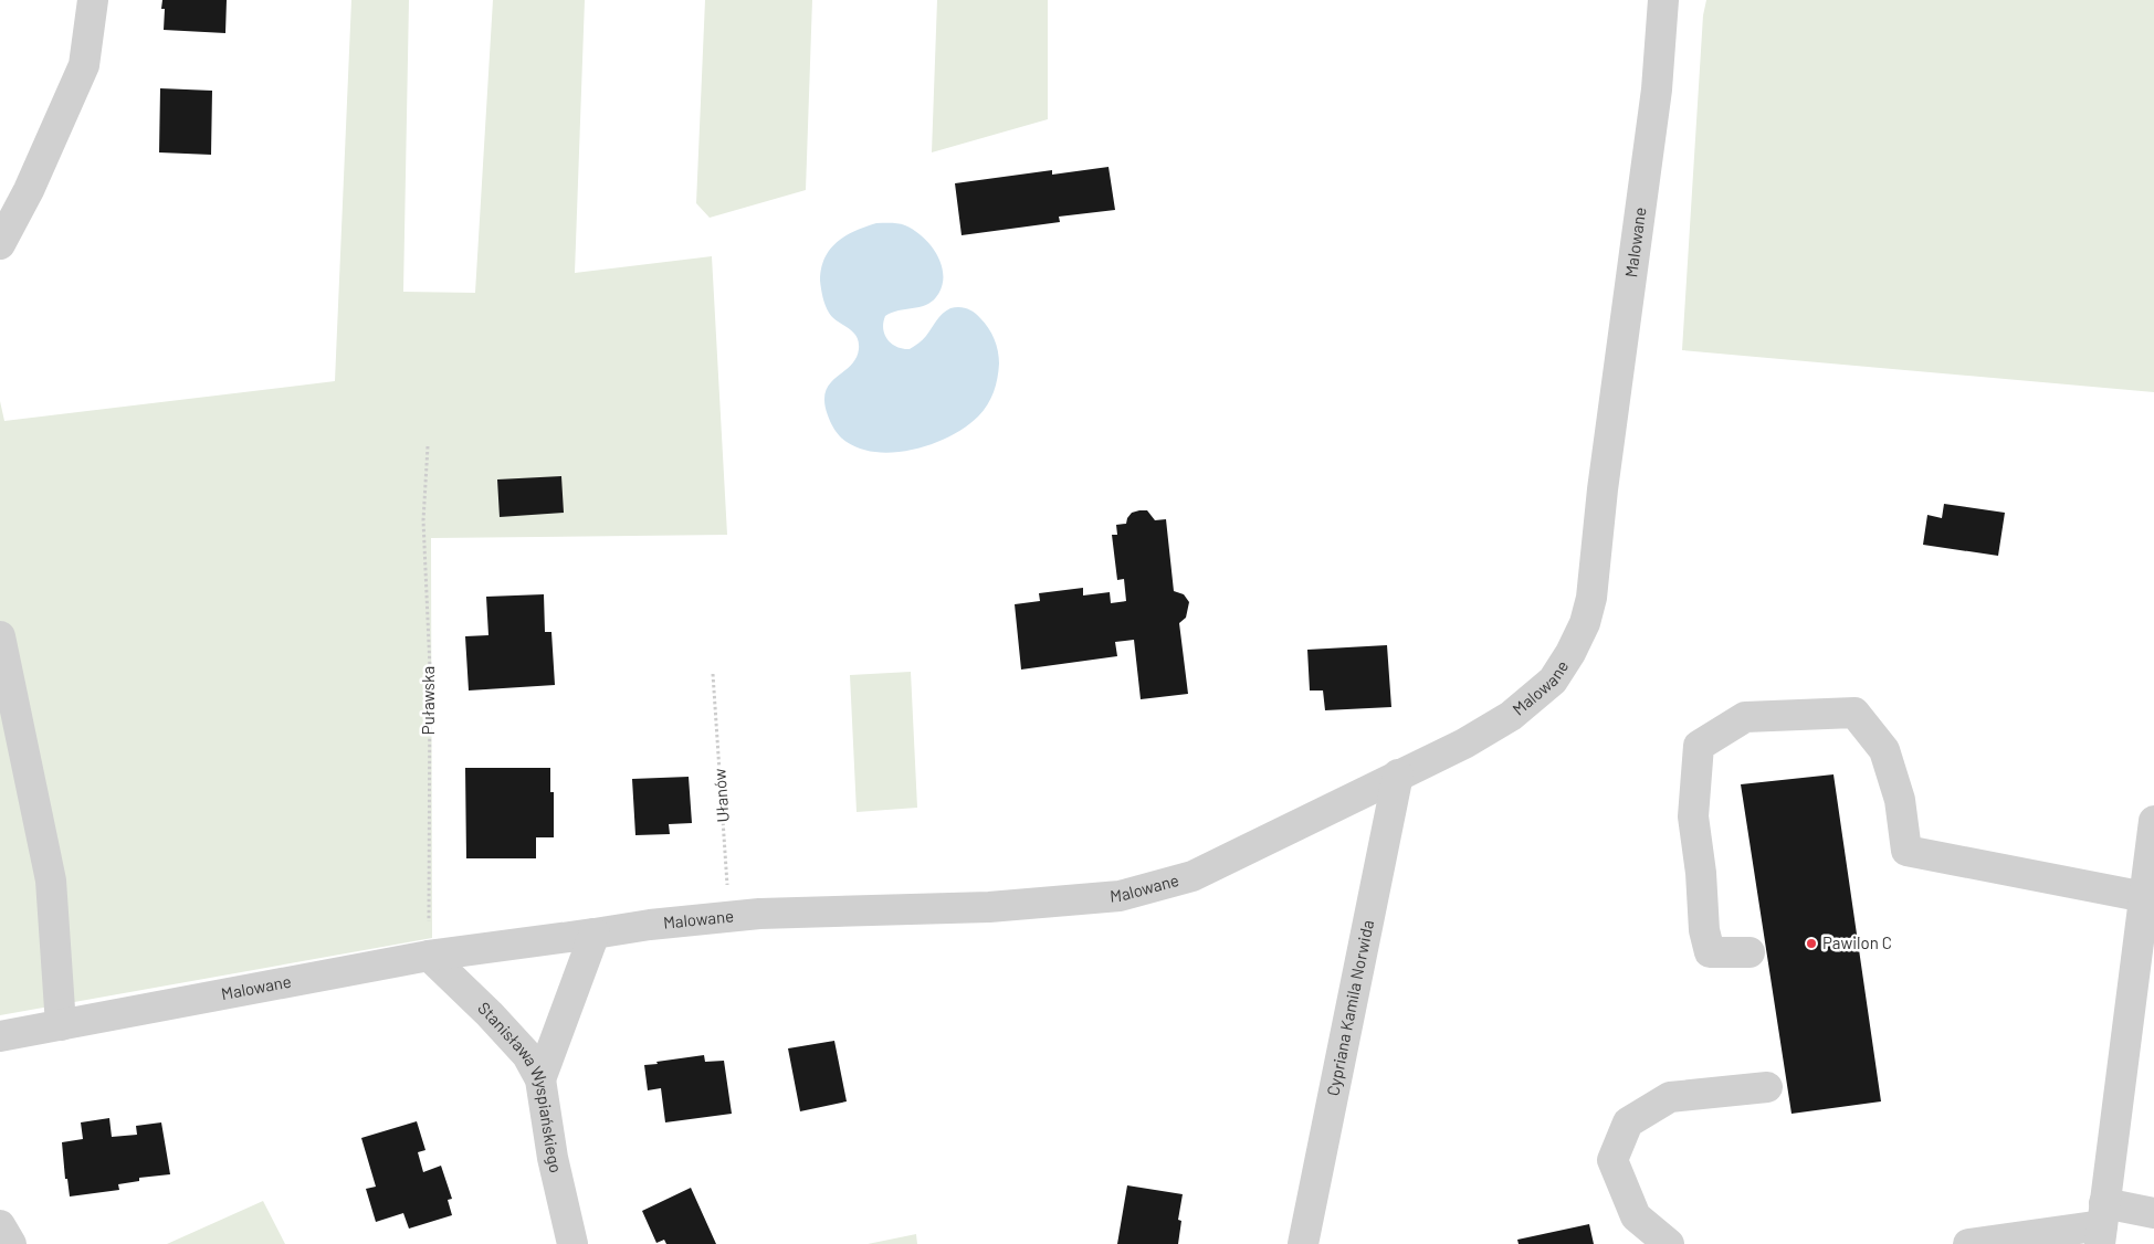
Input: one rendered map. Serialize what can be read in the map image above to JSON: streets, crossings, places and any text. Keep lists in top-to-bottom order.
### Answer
{
  "streets": {
    "street": ["Malowane", "Cypriana Kamila Norwida", "Stanisława Wyspiańskiego"],
    "path": ["Puławska", "Ułanów"]
  },
  "crossings": [
    ["Malowane", "Puławska"],
    ["Malowane", "Ułanów"],
    ["Malowane", "Cypriana Kamila Norwida"],
    ["Malowane", "Stanisława Wyspiańskiego"],
    ["Puławska", "Stanisława Wyspiańskiego"]
  ],
  "places": ["Pawilon C"]
}
